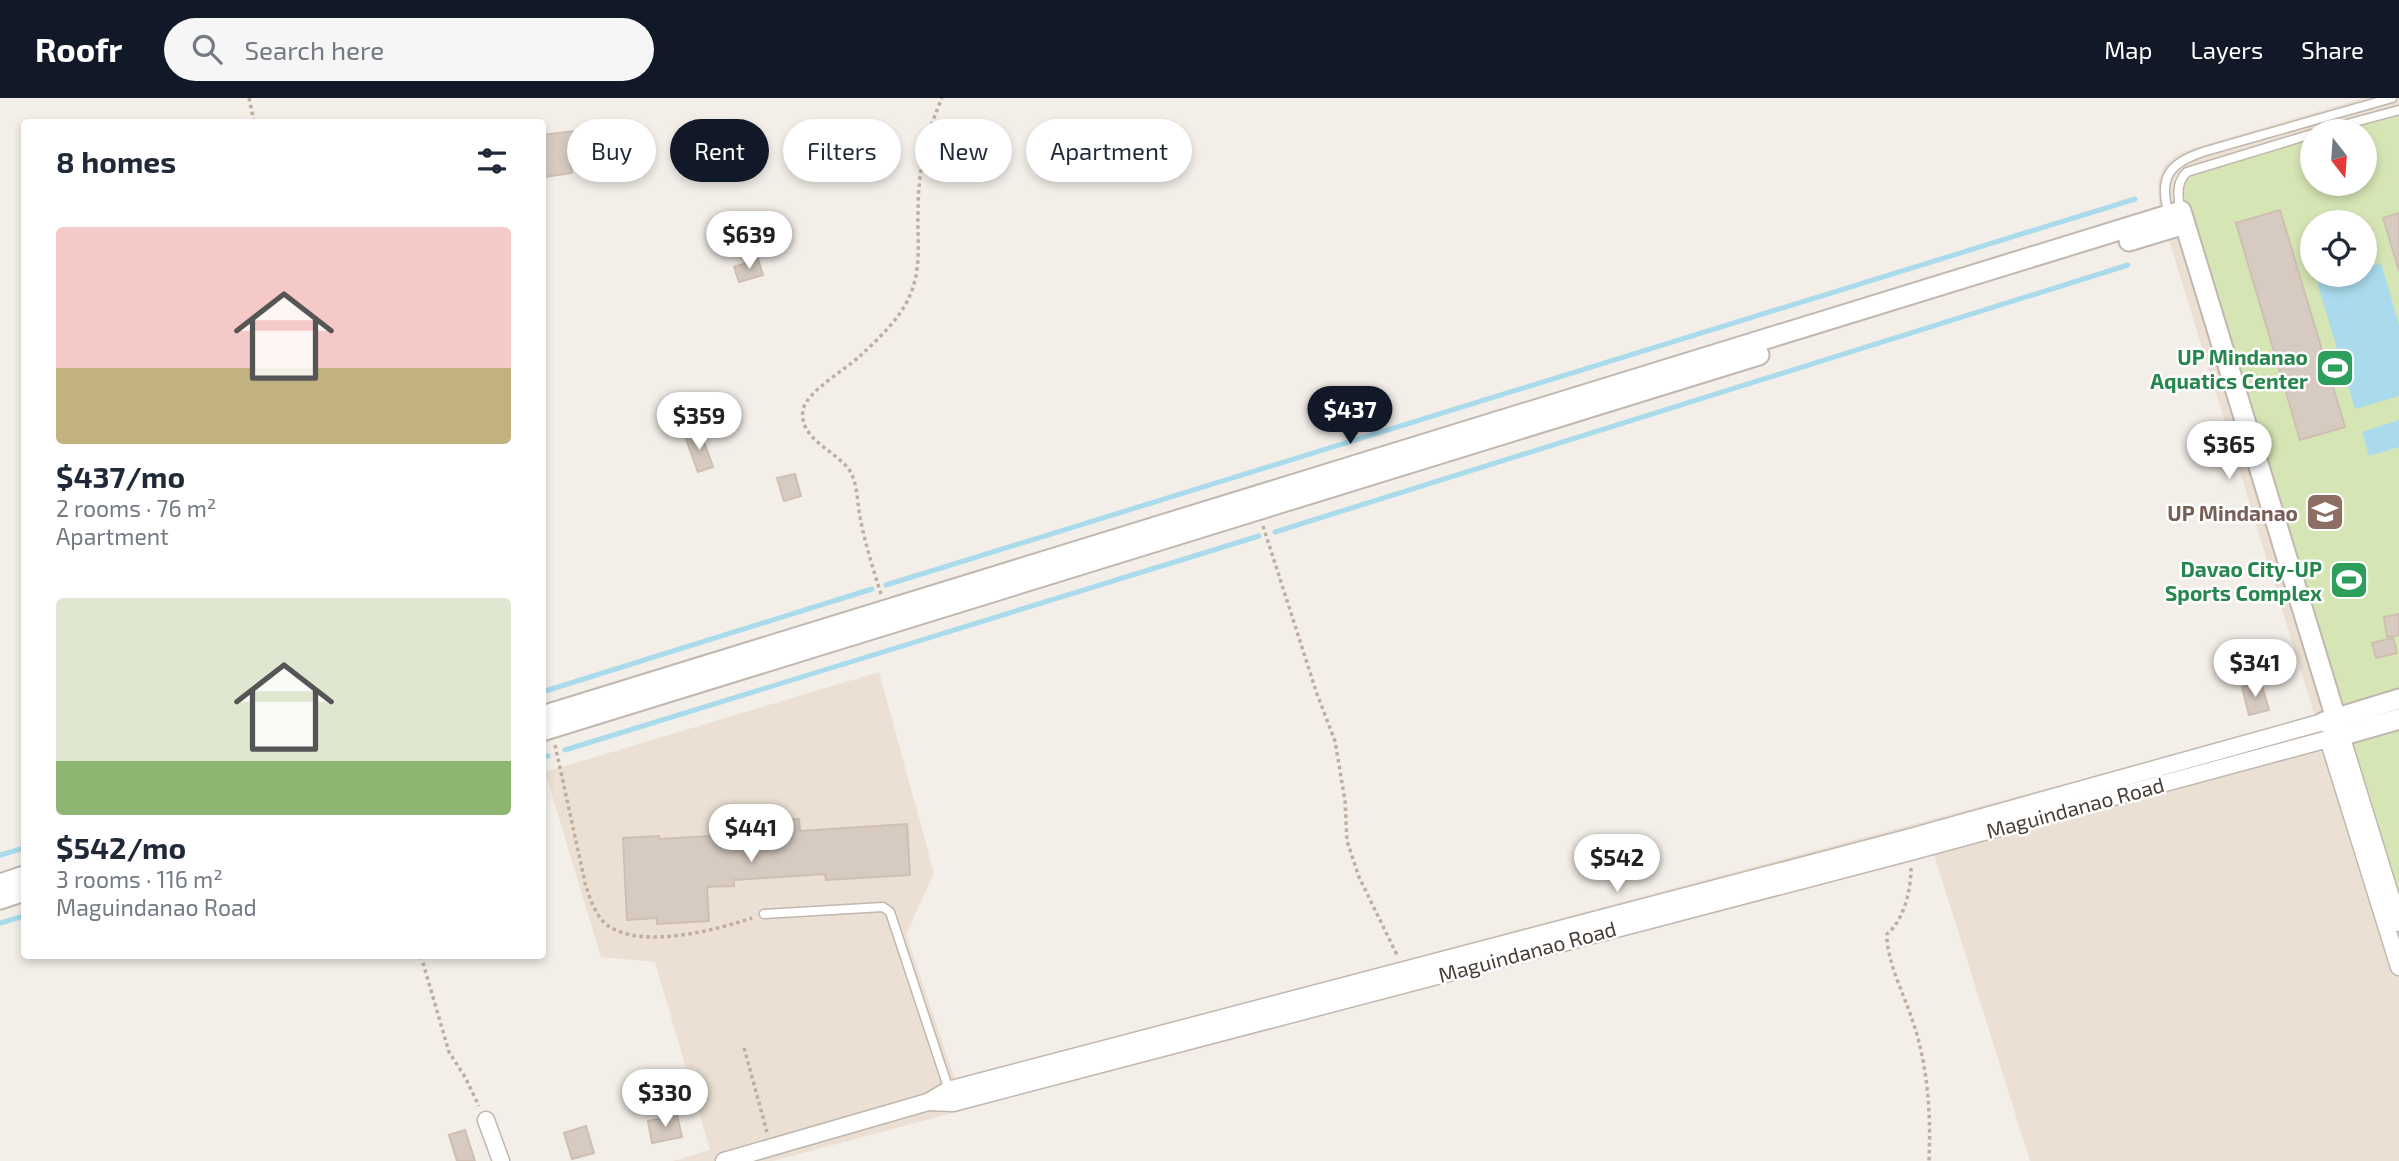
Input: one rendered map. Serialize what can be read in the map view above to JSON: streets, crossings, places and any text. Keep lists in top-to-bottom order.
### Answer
{
  "streets": {
    "street": ["Maguindanao Road"]
  },
  "places": {
    "sports": ["UP Mindanao Aquatics Center", "Davao City-UP Sports Complex"],
    "school or university": ["UP Mindanao"]
  },
  "north": "bottom",
  "page": {
    "header": "Roofr",
    "search": "Search here",
    "nav": ["Map", "Layers", "Share"],
    "chip": [
      "Buy",
      "Rent",
      "Filters",
      "New",
      "Apartment"
    ],
    "heading": "8 homes",
    "list": [
      {
        "name": "$437/mo",
        "note": "2 rooms · 76 m² · Apartment"
      },
      {
        "name": "$542/mo",
        "note": "3 rooms · 116 m² · Maguindanao Road"
      }
    ],
    "price": [
      "$639",
      "$437",
      "$359",
      "$365",
      "$341",
      "$441",
      "$542",
      "$330"
    ]
  }
}
